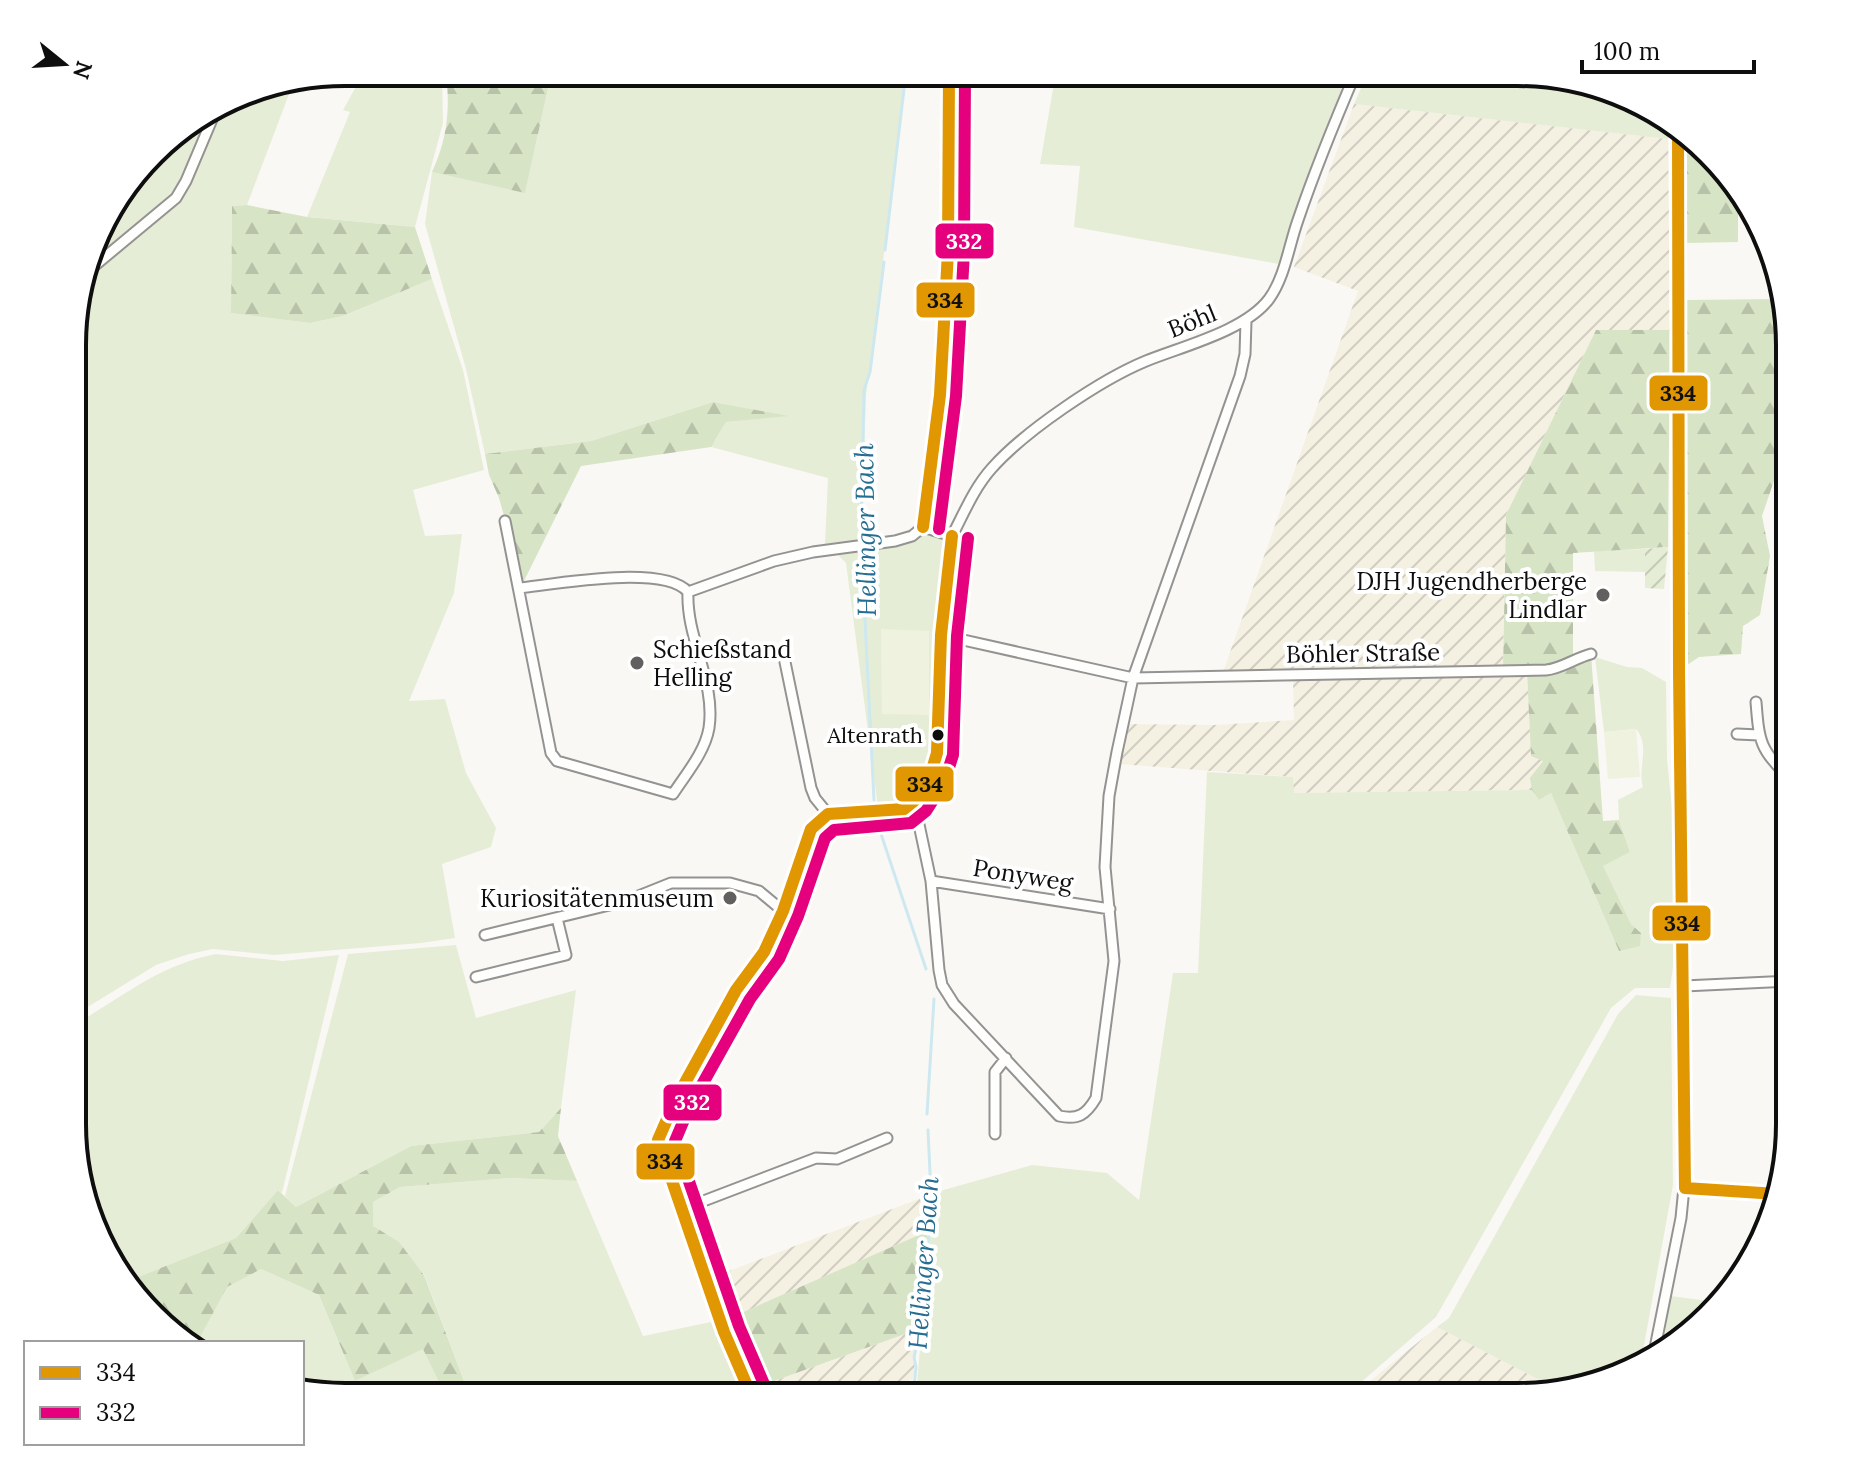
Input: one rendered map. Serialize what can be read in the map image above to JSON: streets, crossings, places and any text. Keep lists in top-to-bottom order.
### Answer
{
  "streets": {
    "street": ["Böhl", "Böhler Straße", "Ponyweg"]
  },
  "water": ["Hellinger Bach"],
  "places": [
    "DJH Jugendherberge Lindlar",
    "Schießstand Helling",
    "Altenrath",
    "Kuriositätenmuseum"
  ],
  "lines": ["transit line 334", "transit line 332"],
  "legend": ["334", "332"],
  "scale_bar": "100 m",
  "north": "right"
}
